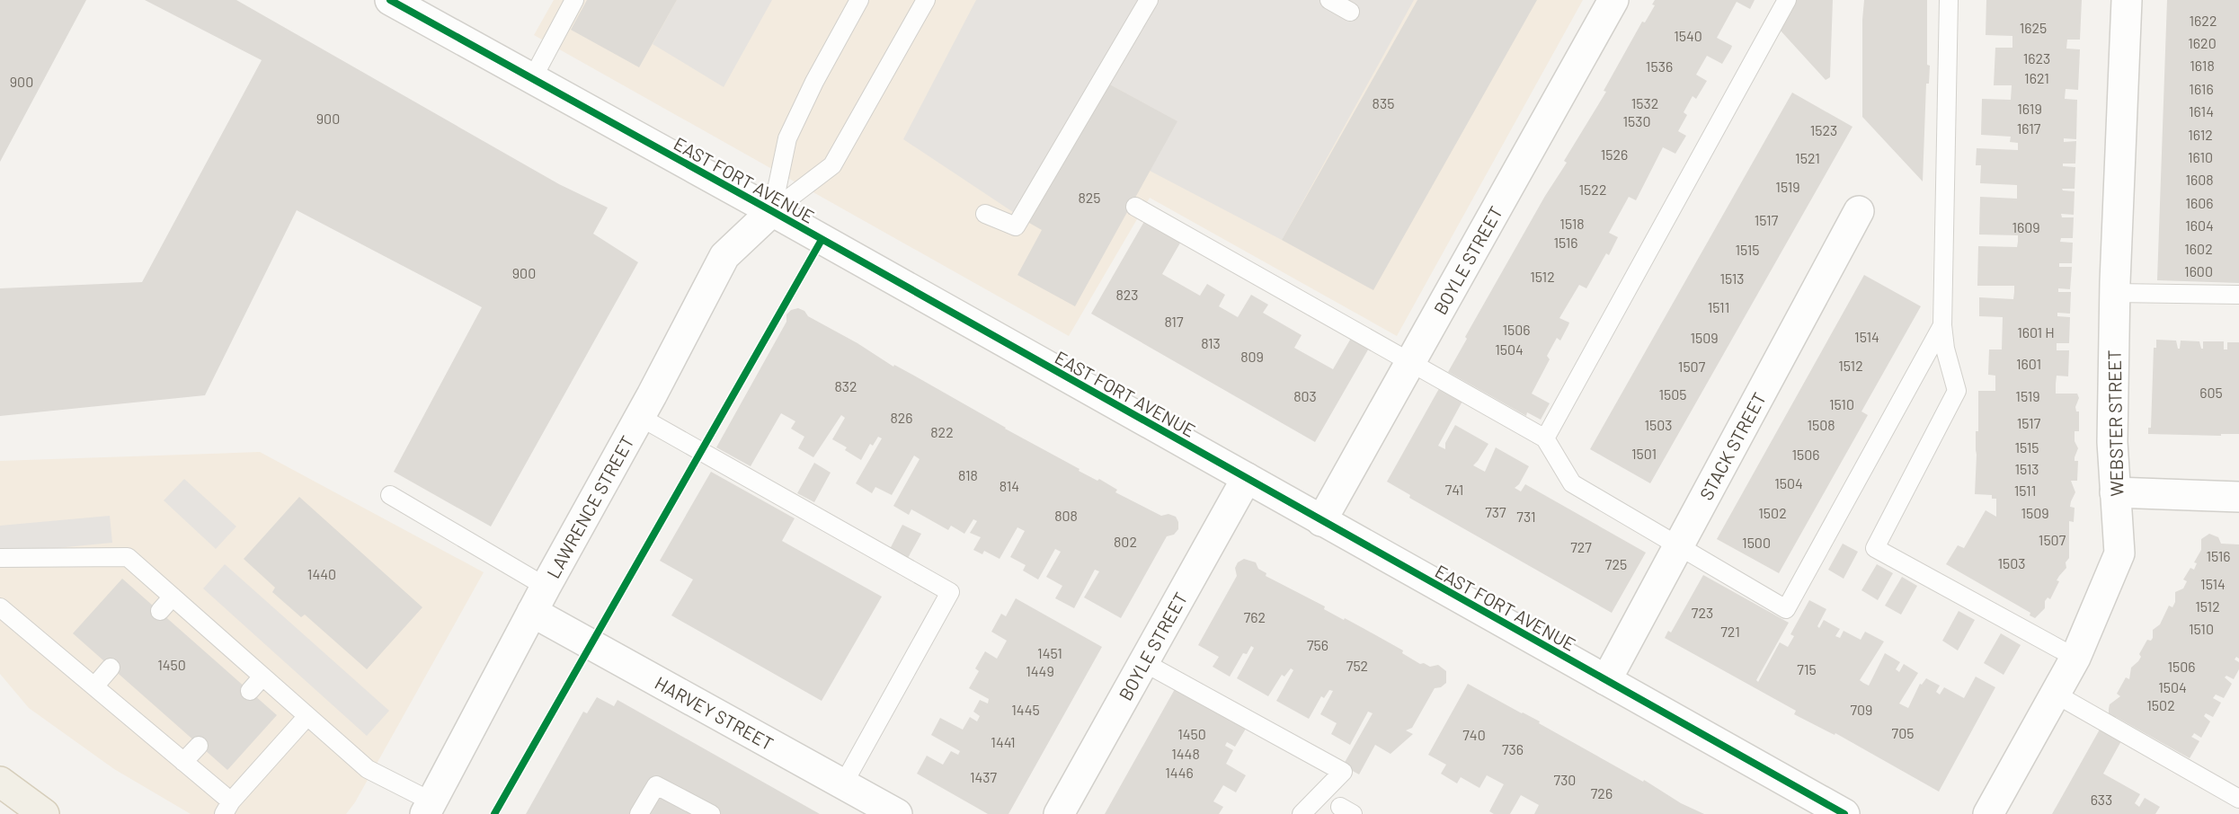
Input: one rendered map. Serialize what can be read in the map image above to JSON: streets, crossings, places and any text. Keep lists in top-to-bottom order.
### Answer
{
  "streets": {
    "street": [
      "EAST FORT AVENUE",
      "BOYLE STREET",
      "WEBSTER STREET",
      "STACK STREET",
      "LAWRENCE STREET",
      "HARVEY STREET"
    ]
  },
  "crossings": [
    ["EAST FORT AVENUE", "BOYLE STREET"],
    ["EAST FORT AVENUE", "STACK STREET"],
    ["EAST FORT AVENUE", "LAWRENCE STREET"],
    ["LAWRENCE STREET", "HARVEY STREET"]
  ],
  "house_numbers": [
    "1622",
    "1625",
    "1540",
    "1620",
    "1623",
    "1618",
    "1536",
    "1621",
    "900",
    "1616",
    "835",
    "1532",
    "1619",
    "1614",
    "900",
    "1530",
    "1617",
    "1523",
    "1612",
    "1526",
    "1610",
    "1521",
    "1608",
    "1519",
    "1522",
    "825",
    "1606",
    "1517",
    "1518",
    "1604",
    "1609",
    "1516",
    "1602",
    "1515",
    "1600",
    "900",
    "1512",
    "1513",
    "823",
    "1511",
    "817",
    "1506",
    "1601 H",
    "1514",
    "1509",
    "813",
    "1504",
    "809",
    "1601",
    "1512",
    "1507",
    "832",
    "605",
    "1505",
    "803",
    "1519",
    "1510",
    "826",
    "1517",
    "1503",
    "1508",
    "822",
    "1515",
    "1501",
    "1506",
    "1513",
    "818",
    "1504",
    "814",
    "741",
    "1511",
    "737",
    "1502",
    "1509",
    "808",
    "731",
    "1507",
    "802",
    "1500",
    "727",
    "1516",
    "1503",
    "725",
    "1440",
    "1514",
    "1512",
    "723",
    "762",
    "1510",
    "721",
    "756",
    "1451",
    "1450",
    "752",
    "1506",
    "715",
    "1449",
    "1504",
    "1502",
    "1445",
    "709",
    "705",
    "1450",
    "740",
    "1441",
    "736",
    "1448",
    "1446",
    "1437",
    "730",
    "726",
    "633"
  ]
}
